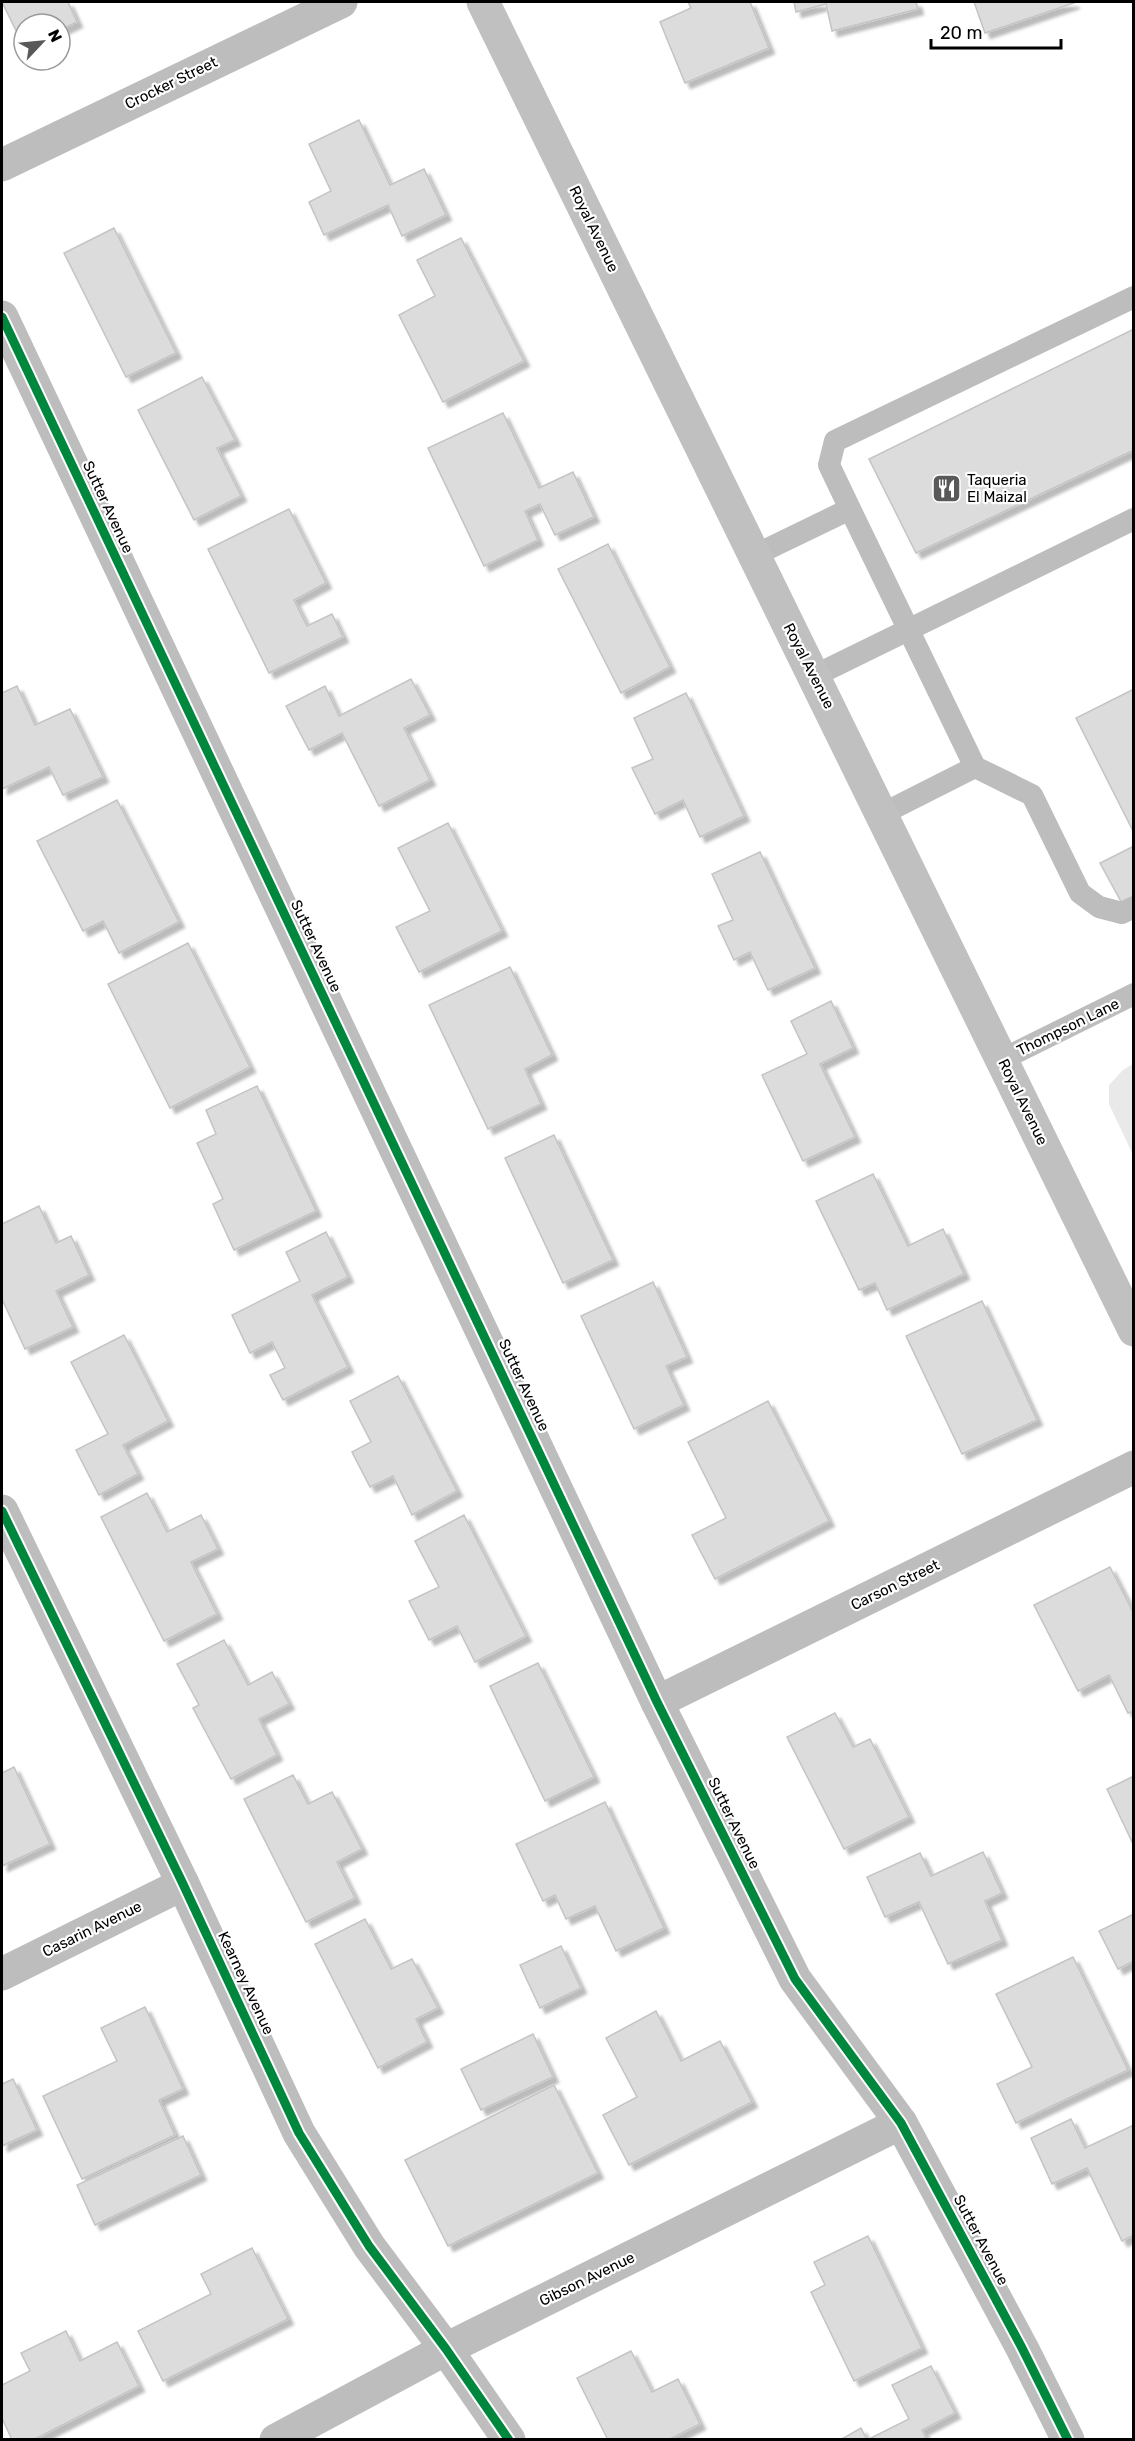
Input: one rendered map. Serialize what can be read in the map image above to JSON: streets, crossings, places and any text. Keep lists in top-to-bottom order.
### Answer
{
  "streets": {
    "main road": ["Royal Avenue"],
    "street": [
      "Crocker Street",
      "Sutter Avenue",
      "Carson Street",
      "Casarin Avenue",
      "Kearney Avenue",
      "Gibson Avenue"
    ],
    "lane": ["Thompson Lane"]
  },
  "crossings": [
    ["Royal Avenue", "Thompson Lane"],
    ["Sutter Avenue", "Carson Street"],
    ["Sutter Avenue", "Gibson Avenue"],
    ["Casarin Avenue", "Kearney Avenue"],
    ["Kearney Avenue", "Gibson Avenue"]
  ],
  "places": {
    "restaurant": ["Taqueria El Maizal"]
  },
  "scale_bar": "20 m",
  "north": "top right"
}
